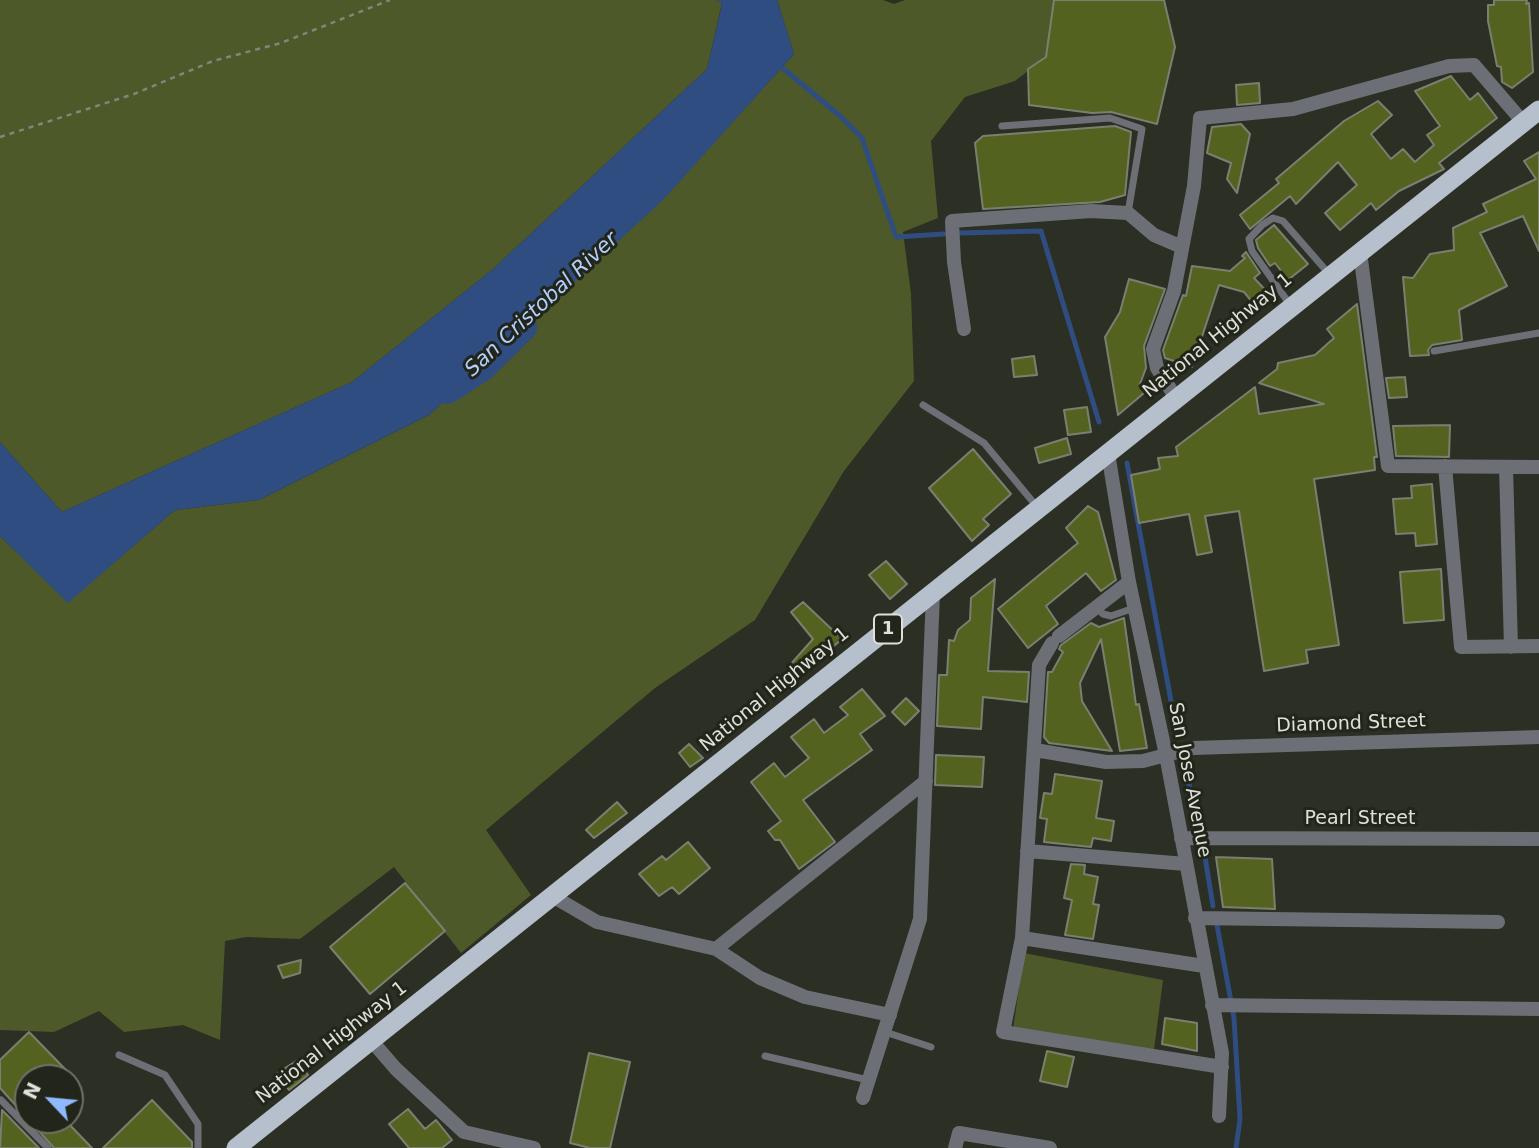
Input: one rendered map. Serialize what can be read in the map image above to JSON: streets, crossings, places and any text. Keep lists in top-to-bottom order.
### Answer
{
  "streets": {
    "highway": ["National Highway 1", "1"],
    "street": ["Diamond Street", "San Jose Avenue", "Pearl Street"]
  },
  "crossings": [
    ["National Highway 1", "San Jose Avenue"],
    ["Diamond Street", "San Jose Avenue"],
    ["San Jose Avenue", "Pearl Street"]
  ],
  "water": ["San Cristobal River"],
  "north": "top left"
}
